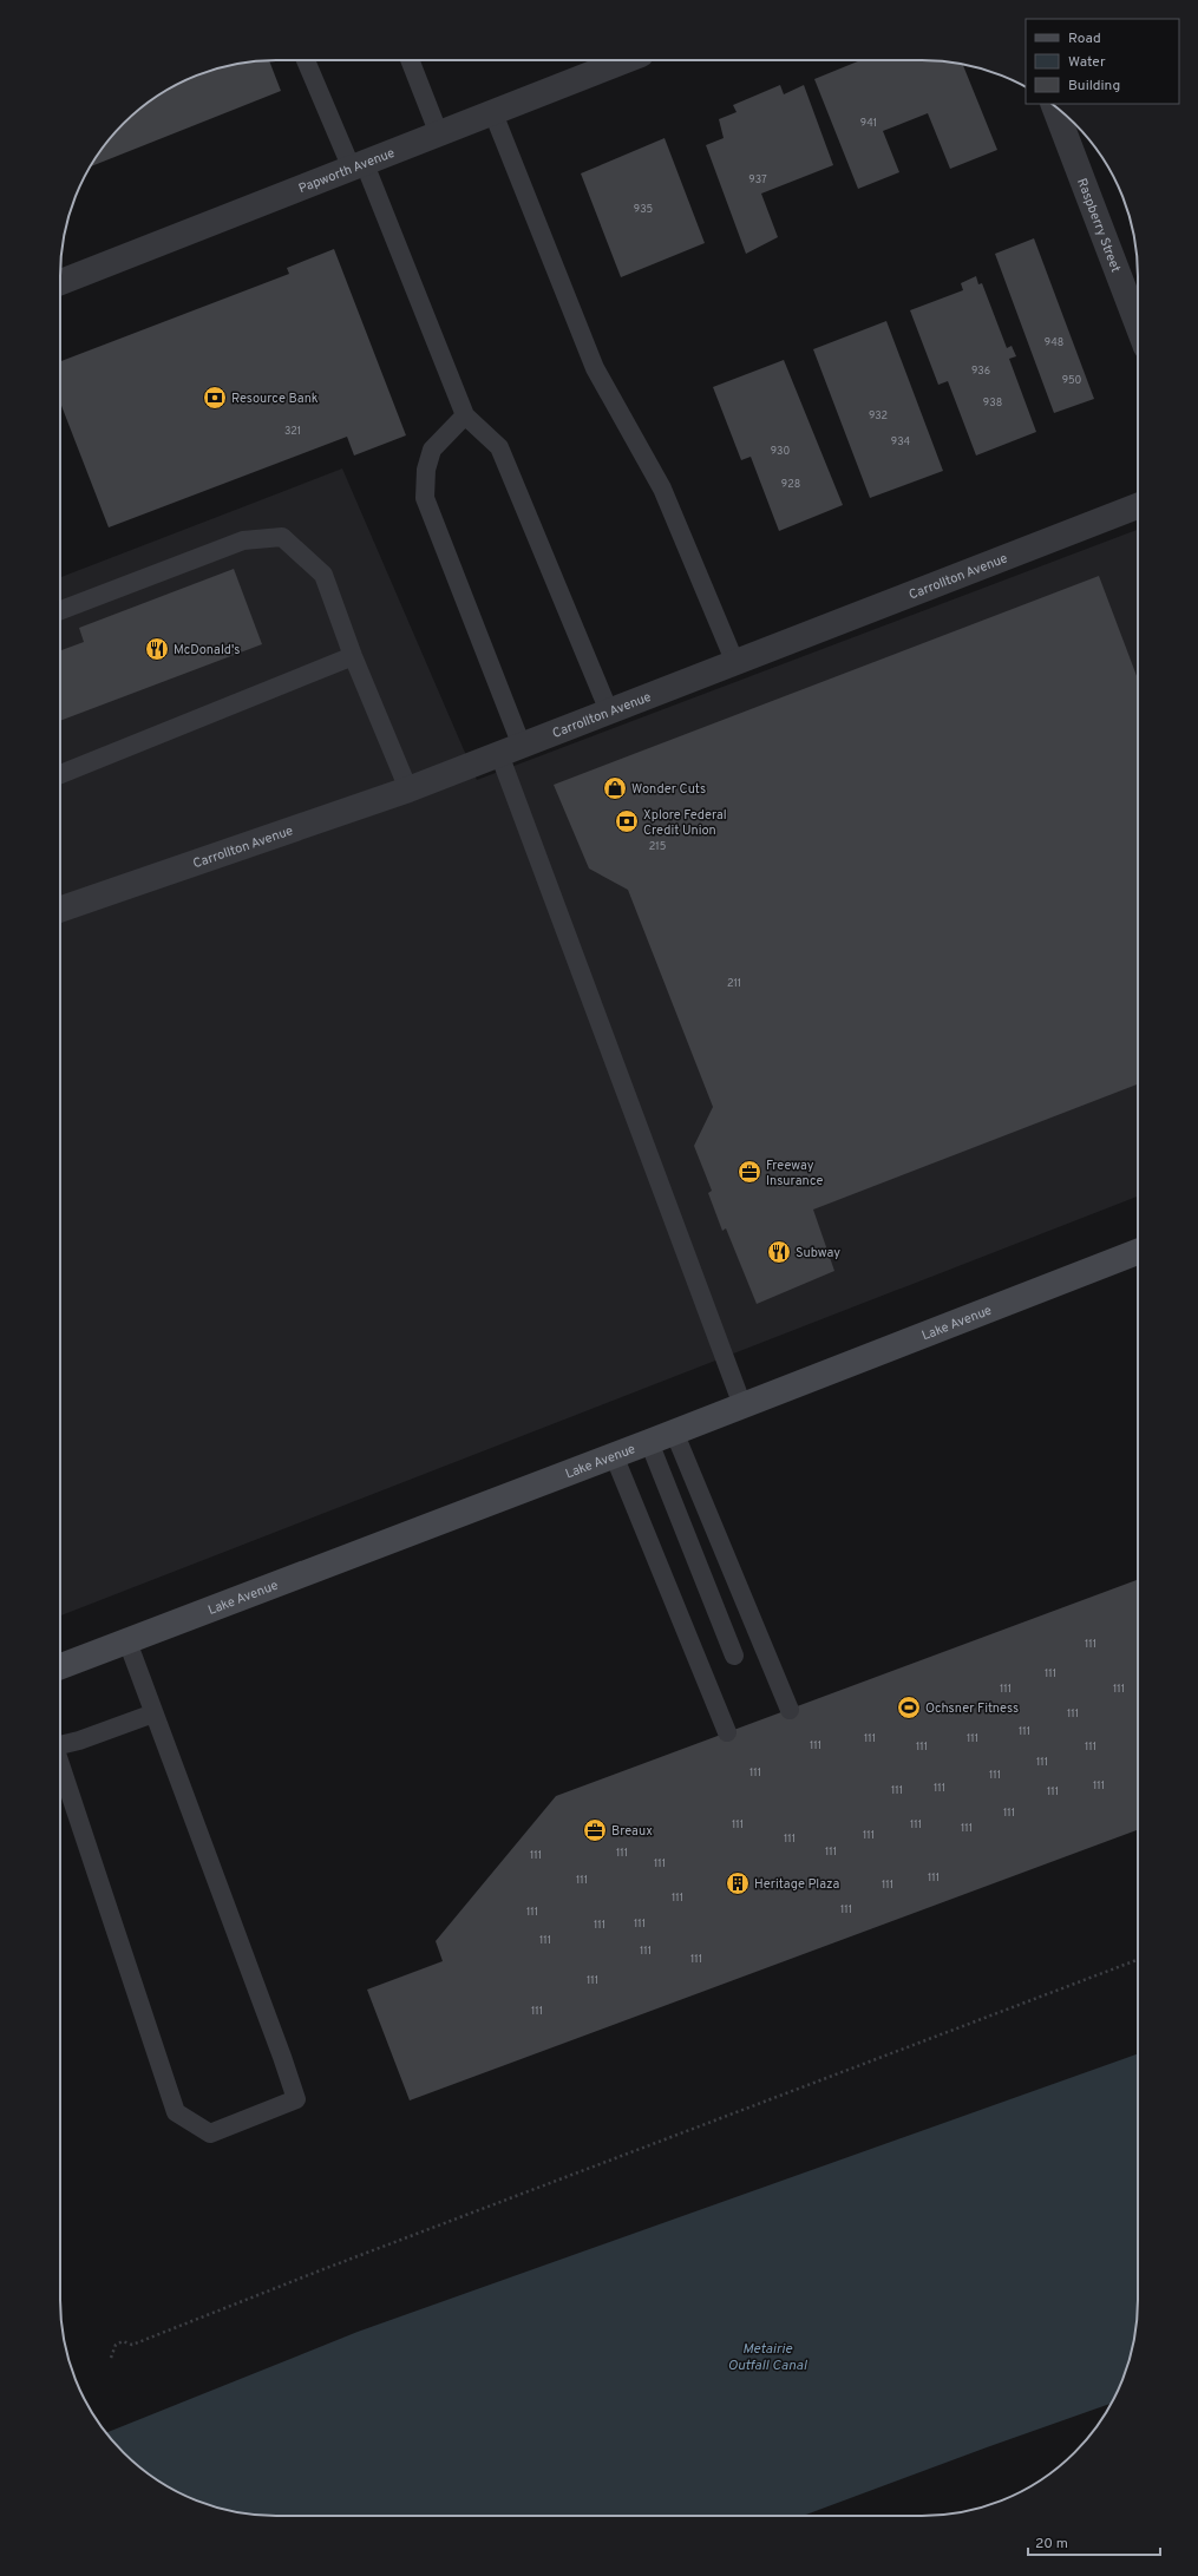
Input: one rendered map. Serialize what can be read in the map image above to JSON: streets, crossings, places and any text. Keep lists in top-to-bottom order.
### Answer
{
  "streets": {
    "street": [
      "Papworth Avenue",
      "Raspberry Street",
      "Carrollton Avenue",
      "Lake Avenue"
    ]
  },
  "water": ["Metairie Outfall Canal"],
  "places": {
    "bank": ["Resource Bank", "Xplore Federal Credit Union"],
    "restaurant": ["McDonald's", "Subway"],
    "shop": ["Wonder Cuts"],
    "office": ["Freeway Insurance", "Breaux"],
    "sports": ["Ochsner Fitness"],
    "building": ["Heritage Plaza"]
  },
  "house_numbers": [
    "941",
    "937",
    "935",
    "948",
    "936",
    "950",
    "938",
    "932",
    "321",
    "934",
    "930",
    "928",
    "215",
    "211",
    "111",
    "111",
    "111",
    "111",
    "111",
    "111",
    "111",
    "111",
    "111",
    "111",
    "111",
    "111",
    "111",
    "111",
    "111",
    "111",
    "111",
    "111",
    "111",
    "111",
    "111",
    "111",
    "111",
    "111",
    "111",
    "111",
    "111",
    "111",
    "111",
    "111",
    "111",
    "111",
    "111",
    "111",
    "111",
    "111",
    "111",
    "111",
    "111",
    "111",
    "111"
  ],
  "legend": ["Road", "Water", "Building"],
  "scale_bar": "20 m"
}
